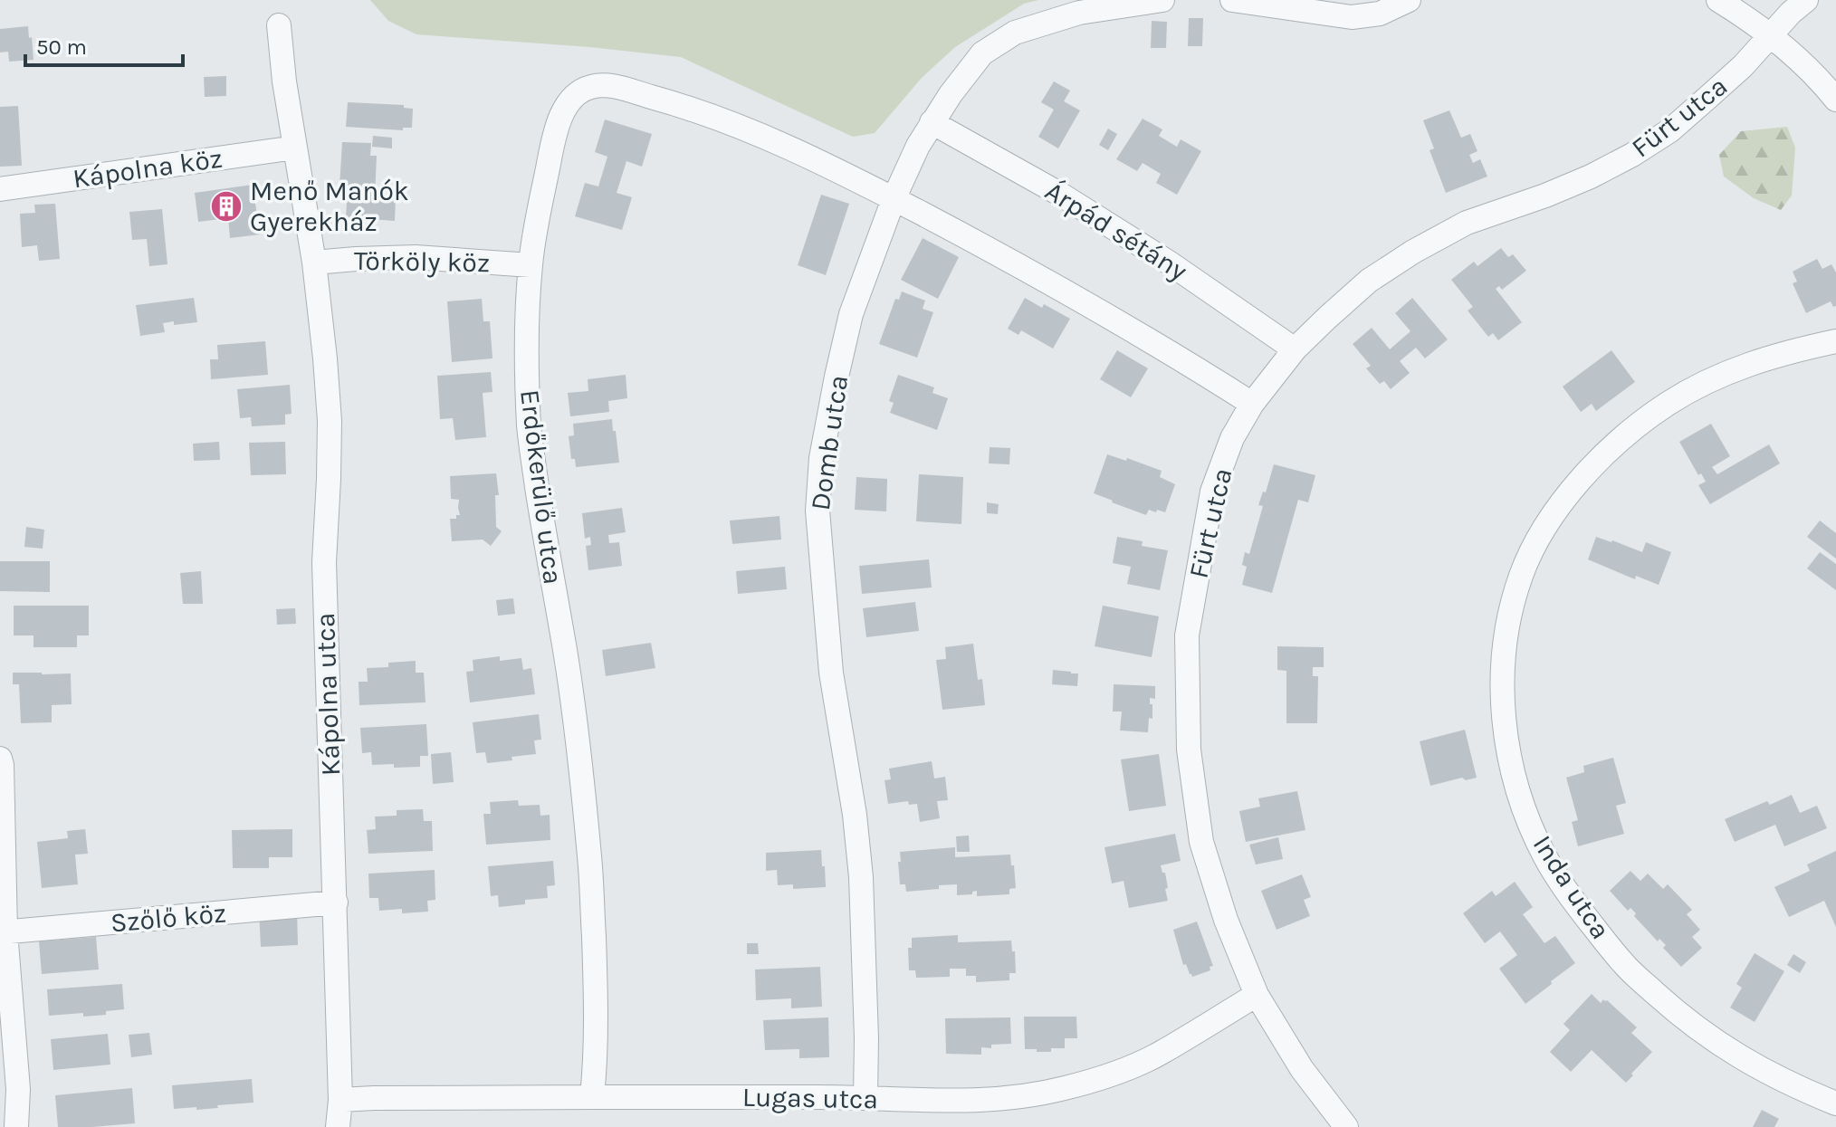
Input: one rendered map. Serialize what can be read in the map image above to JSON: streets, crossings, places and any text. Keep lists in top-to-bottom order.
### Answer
{
  "streets": {
    "street": [
      "Fürt utca",
      "Kápolna köz",
      "Árpád sétány",
      "Törköly köz",
      "Domb utca",
      "Erdőkerülő utca",
      "Kápolna utca",
      "Inda utca",
      "Szőlő köz",
      "Lugas utca"
    ]
  },
  "crossings": [
    ["Fürt utca", "Árpád sétány"],
    ["Fürt utca", "Lugas utca"],
    ["Kápolna köz", "Kápolna utca"],
    ["Árpád sétány", "Domb utca"],
    ["Törköly köz", "Erdőkerülő utca"],
    ["Törköly köz", "Kápolna utca"],
    ["Domb utca", "Erdőkerülő utca"],
    ["Domb utca", "Lugas utca"],
    ["Erdőkerülő utca", "Lugas utca"],
    ["Kápolna utca", "Szőlő köz"],
    ["Kápolna utca", "Lugas utca"]
  ],
  "places": {
    "building": ["Menő Manók Gyerekház"]
  },
  "scale_bar": "50 m"
}
